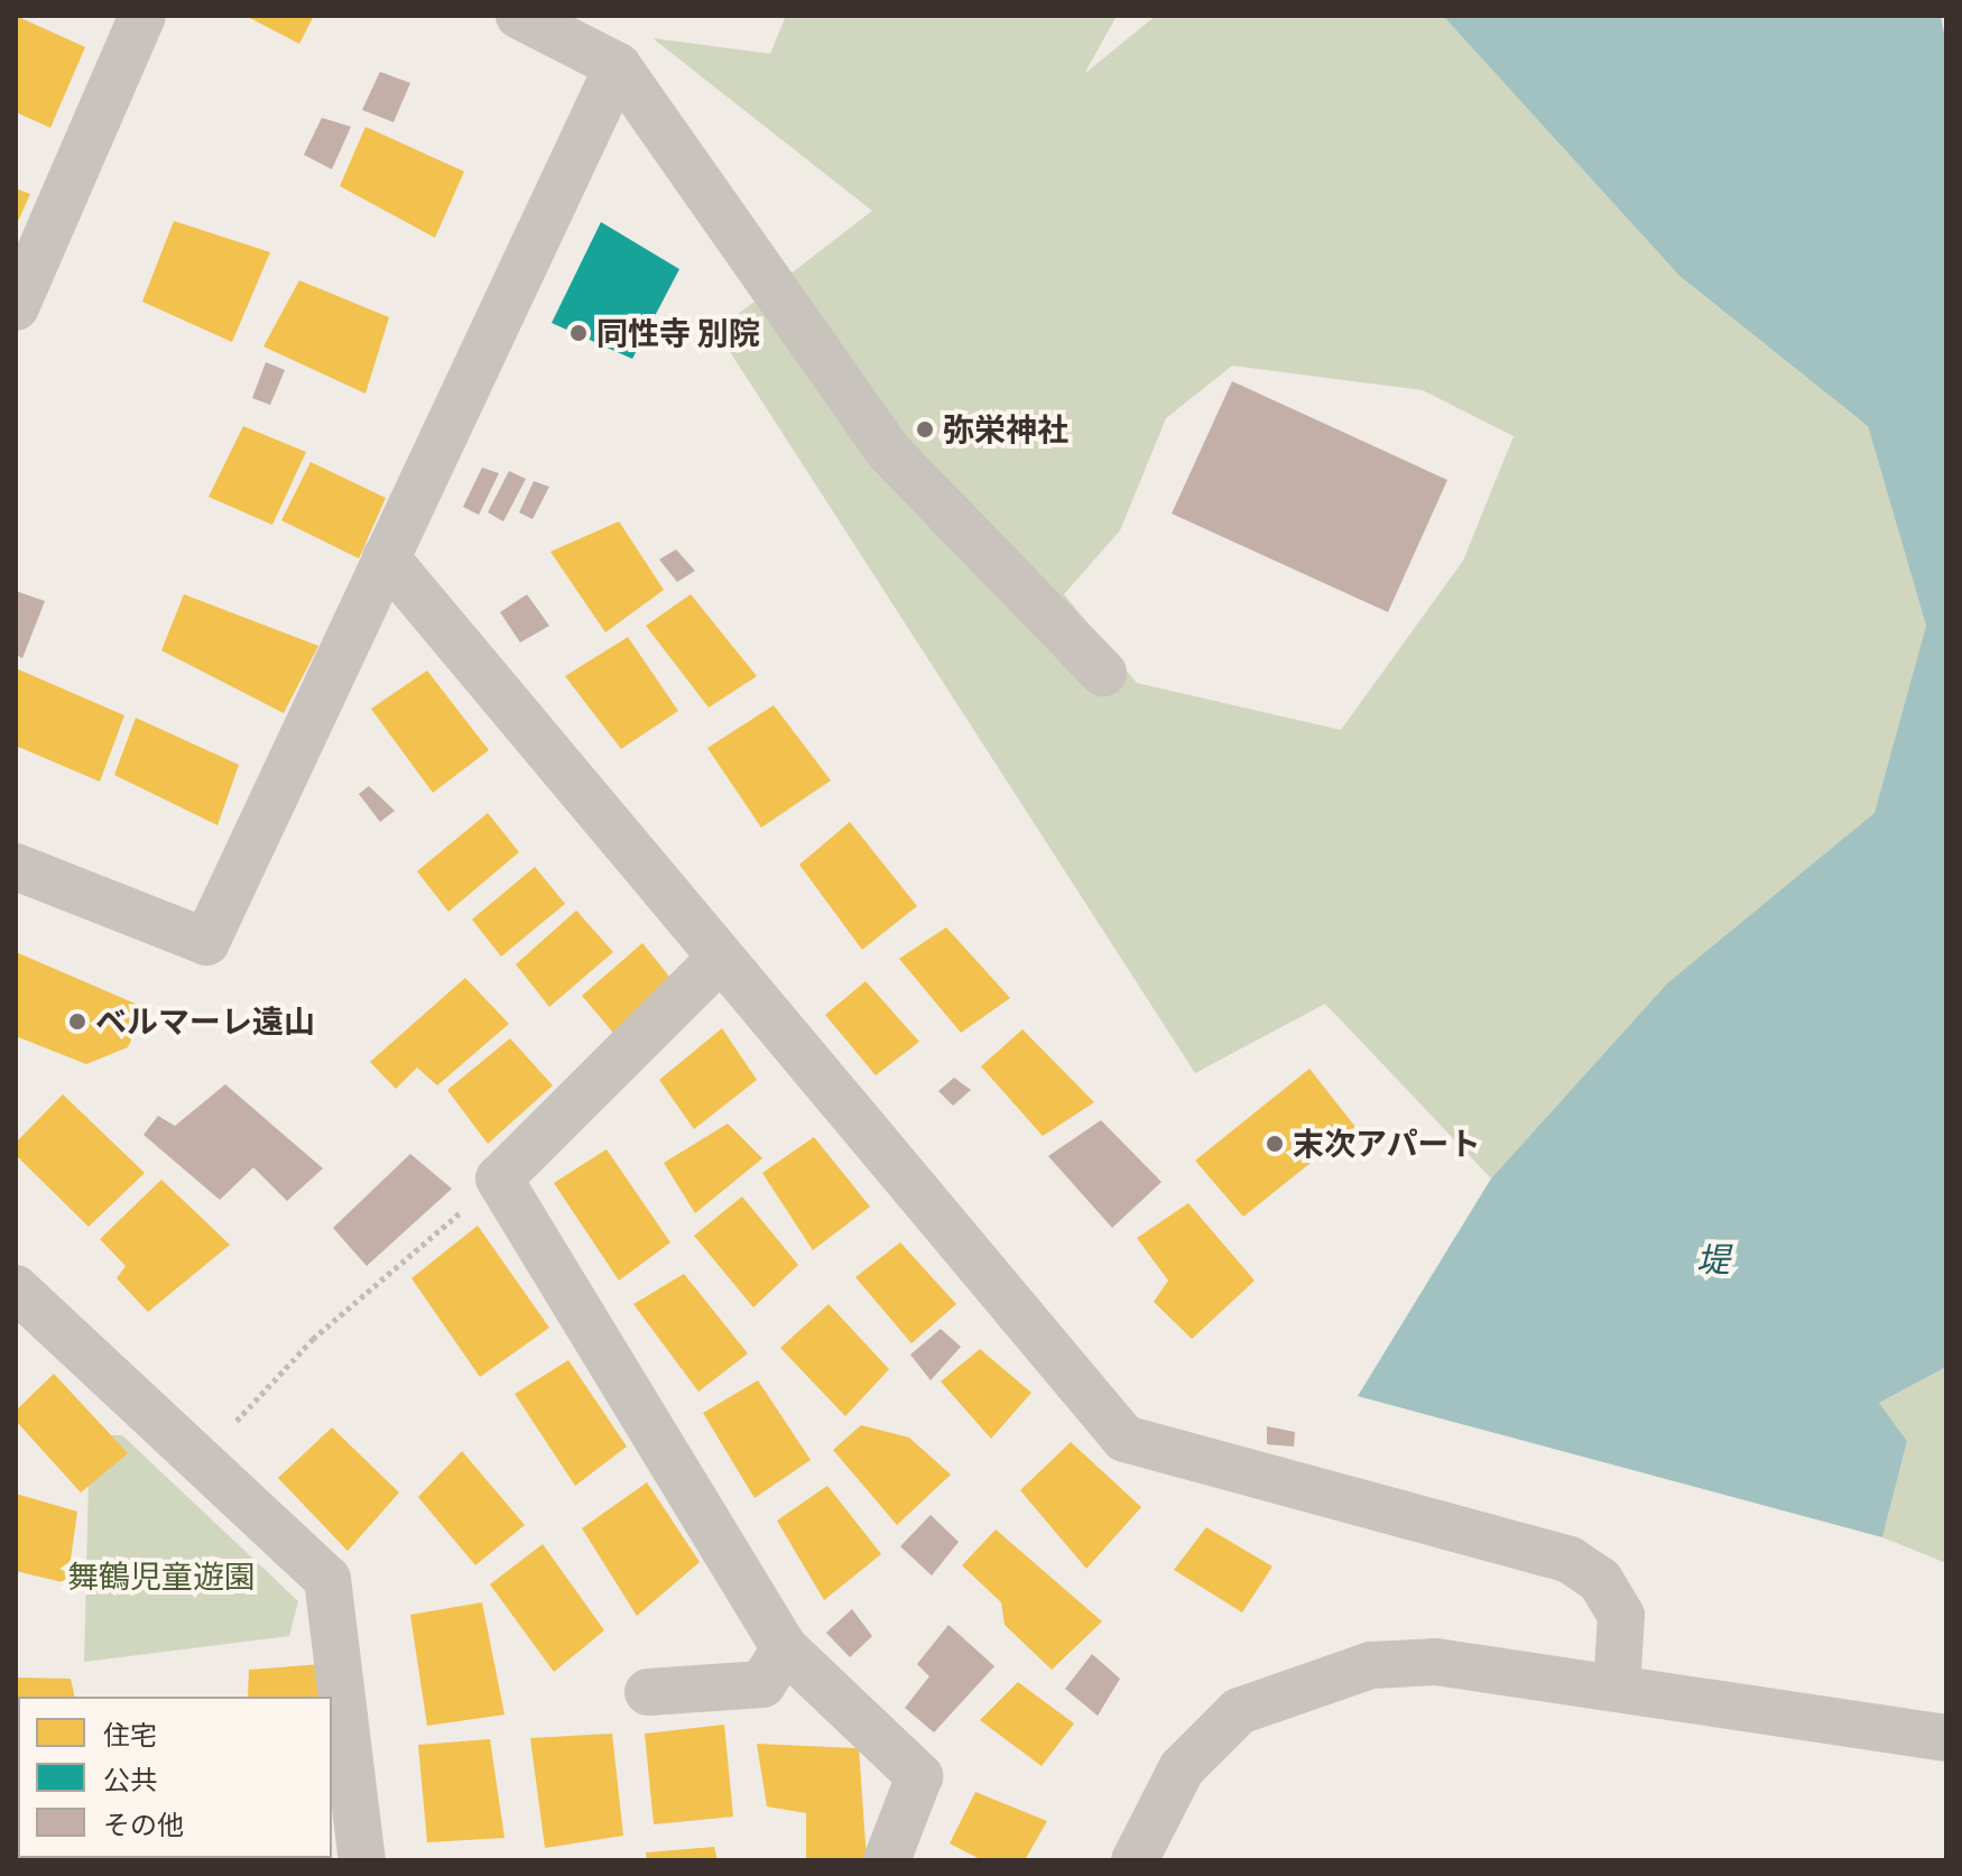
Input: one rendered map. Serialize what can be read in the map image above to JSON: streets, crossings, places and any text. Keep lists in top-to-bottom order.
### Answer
{
  "water": ["堤"],
  "parks": ["舞鶴児童遊園"],
  "places": [
    "同性寺 別院",
    "弥栄神社",
    "ベルマーレ遠山",
    "末次アパート"
  ],
  "legend": ["住宅", "公共", "その他"]
}
